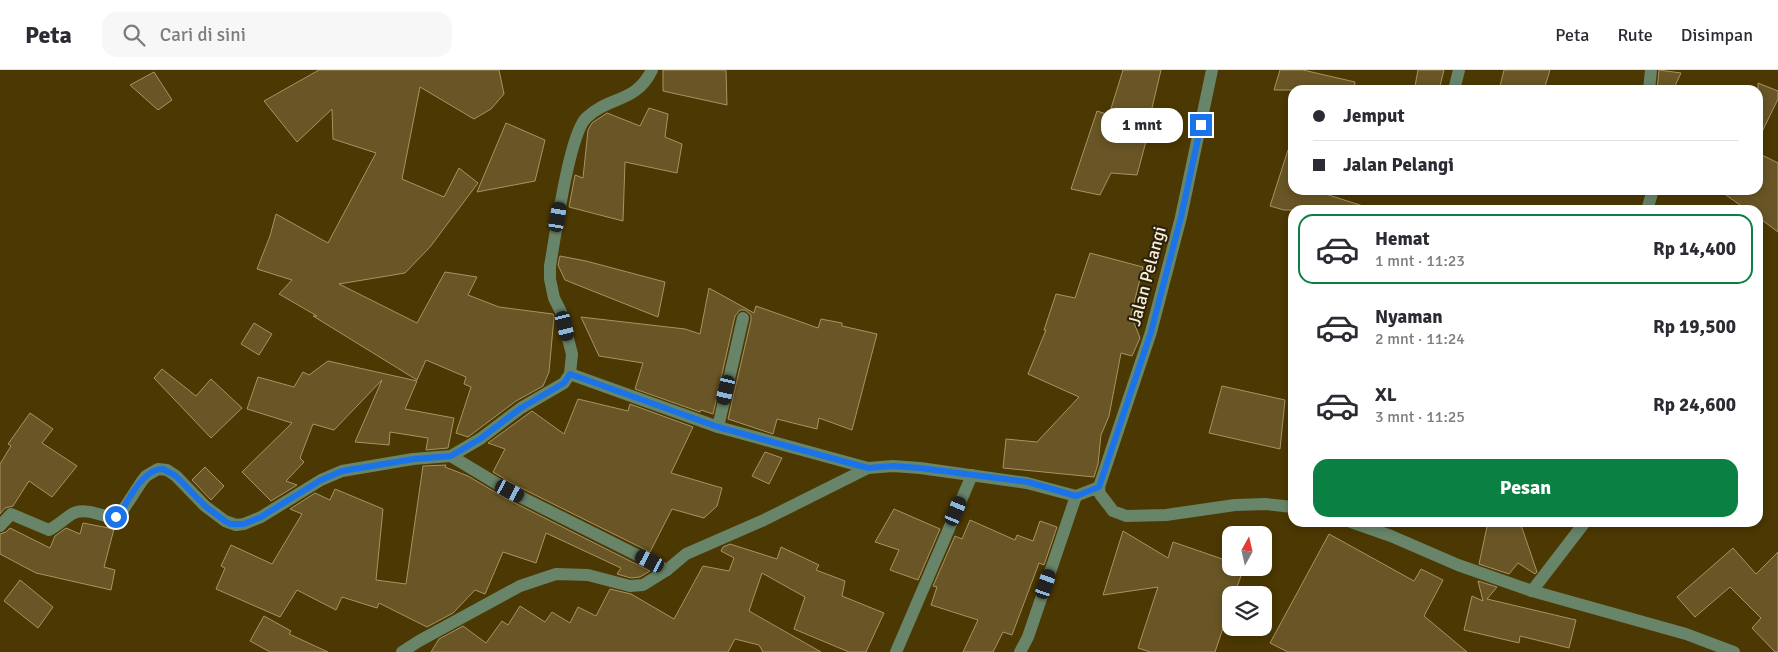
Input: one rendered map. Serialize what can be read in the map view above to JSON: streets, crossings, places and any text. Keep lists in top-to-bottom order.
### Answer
{
  "streets": {
    "street": ["Jalan Pelangi"]
  },
  "north": "top",
  "page": {
    "header": "Peta",
    "search": "Cari di sini",
    "nav": ["Peta", "Rute", "Disimpan"],
    "banner": ["Jemput", "Jalan Pelangi"],
    "bubble": "1 mnt",
    "list": [
      {
        "name": "Hemat",
        "note": "1 mnt · 11:23",
        "value": "Rp 14,400"
      },
      {
        "name": "Nyaman",
        "note": "2 mnt · 11:24",
        "value": "Rp 19,500"
      },
      {
        "name": "XL",
        "note": "3 mnt · 11:25",
        "value": "Rp 24,600"
      }
    ],
    "buttons": "Pesan"
  }
}
